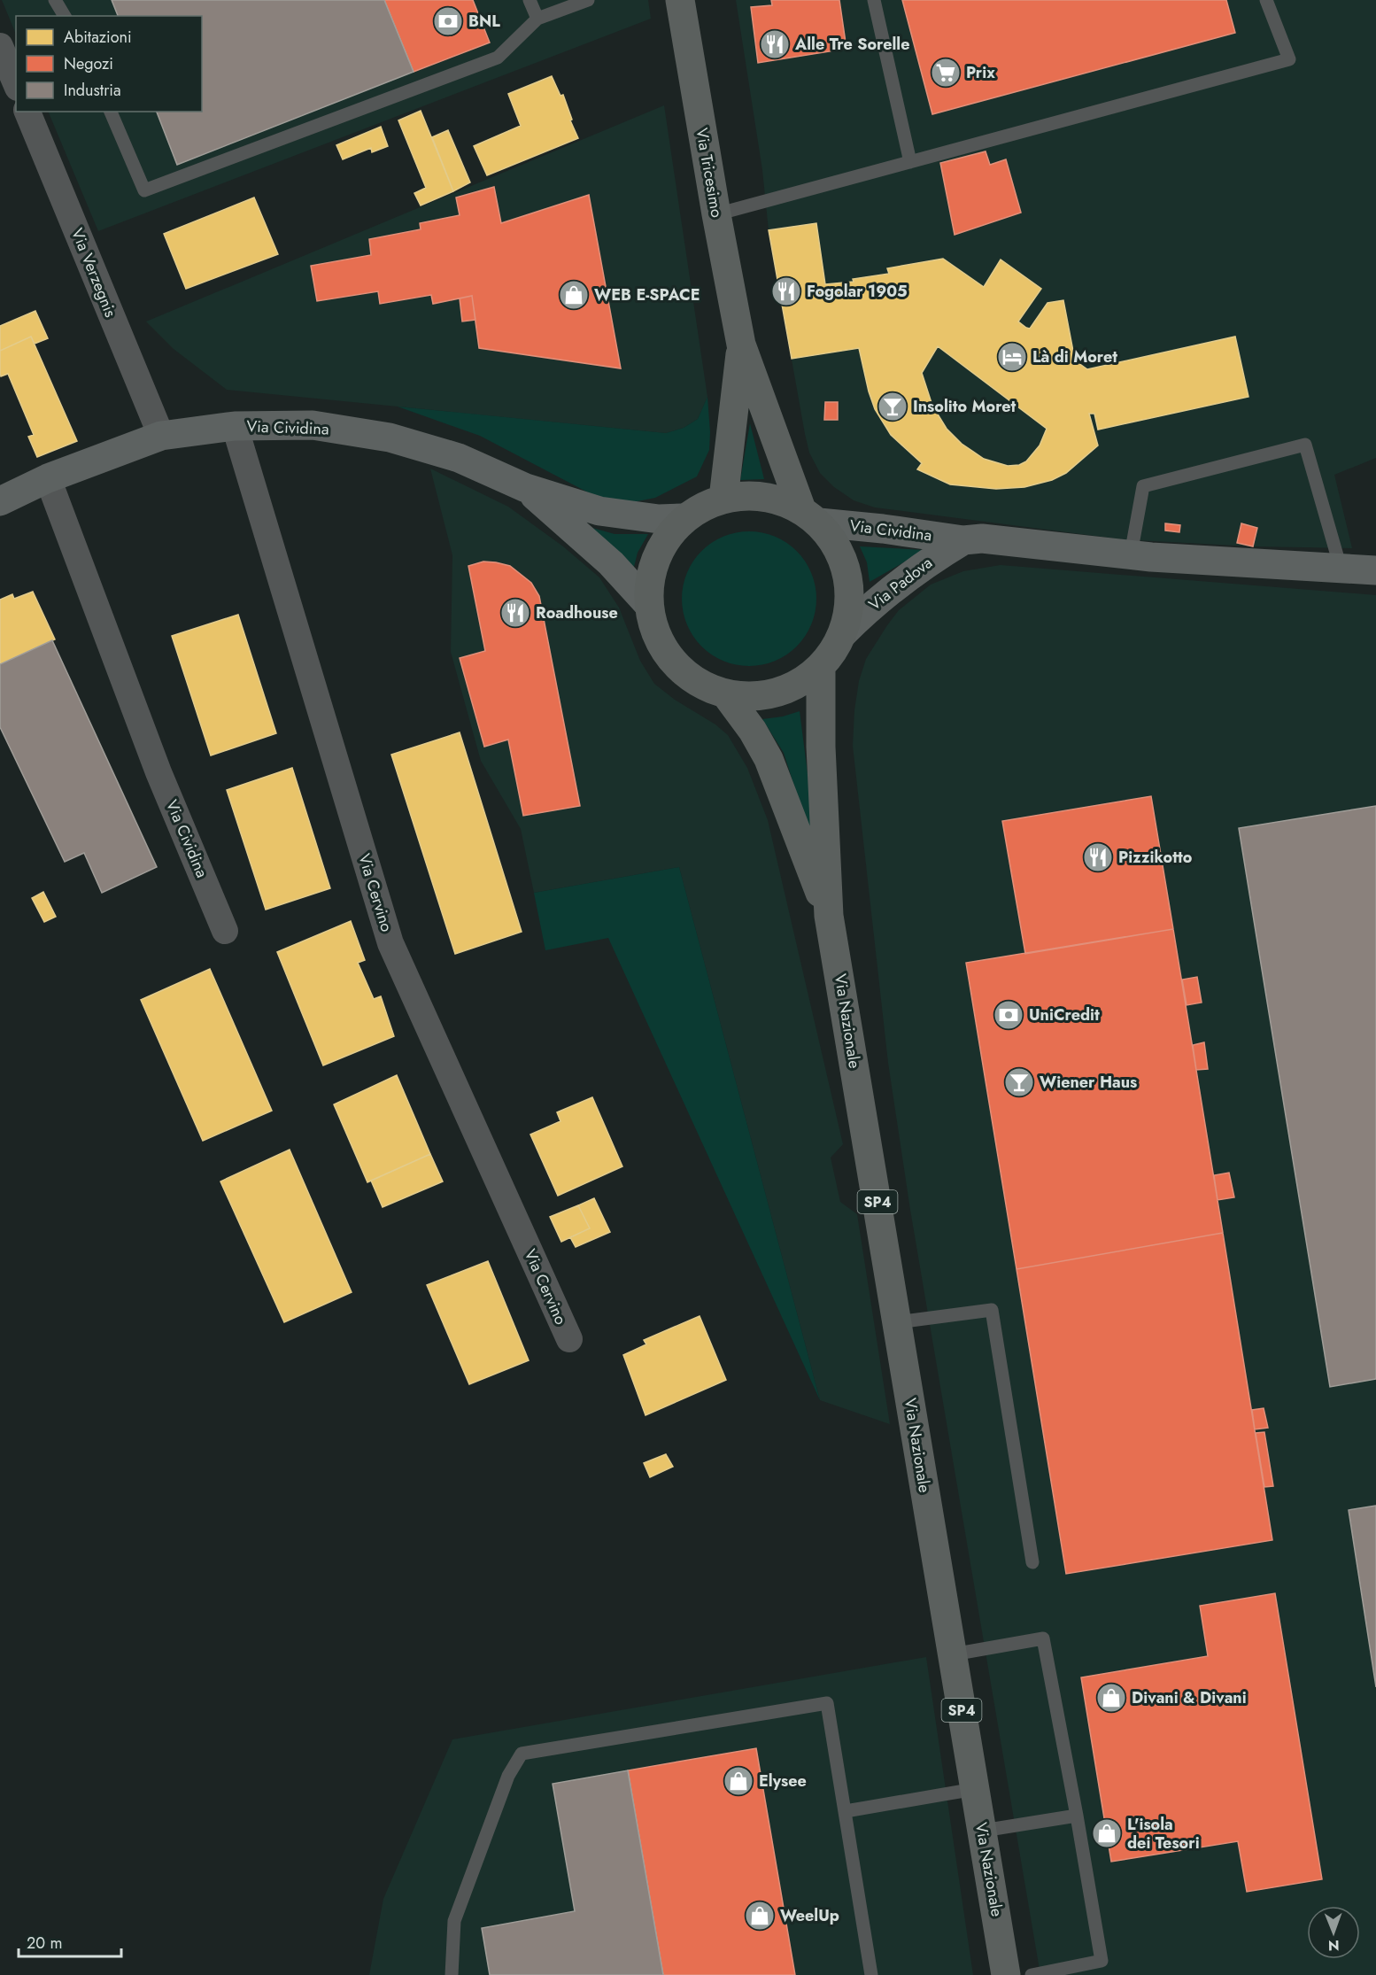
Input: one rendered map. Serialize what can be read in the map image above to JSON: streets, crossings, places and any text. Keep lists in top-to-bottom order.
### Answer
{
  "streets": {
    "main road": ["Via Tricesimo", "Via Nazionale", "SP4"],
    "street": [
      "Via Verzegnis",
      "Via Cividina",
      "Via Padova",
      "Via Cervino"
    ]
  },
  "crossings": [
    ["Via Tricesimo", "Via Cividina"],
    ["Via Verzegnis", "Via Cividina"],
    ["Via Cividina", "Via Padova"],
    ["Via Cividina", "Via Cervino"]
  ],
  "places": {
    "bank": ["BNL", "UniCredit"],
    "restaurant": [
      "Alle Tre Sorelle",
      "Fogolar 1905",
      "Roadhouse",
      "Pizzikotto"
    ],
    "supermarket": ["Prix"],
    "shop": [
      "WEB E-SPACE",
      "Divani & Divani",
      "Elysee",
      "L'isola dei Tesori",
      "WeelUp"
    ],
    "hotel": ["Là di Moret"],
    "bar": ["Insolito Moret", "Wiener Haus"]
  },
  "legend": ["Abitazioni", "Negozi", "Industria"],
  "scale_bar": "20 m",
  "north": "bottom"
}
